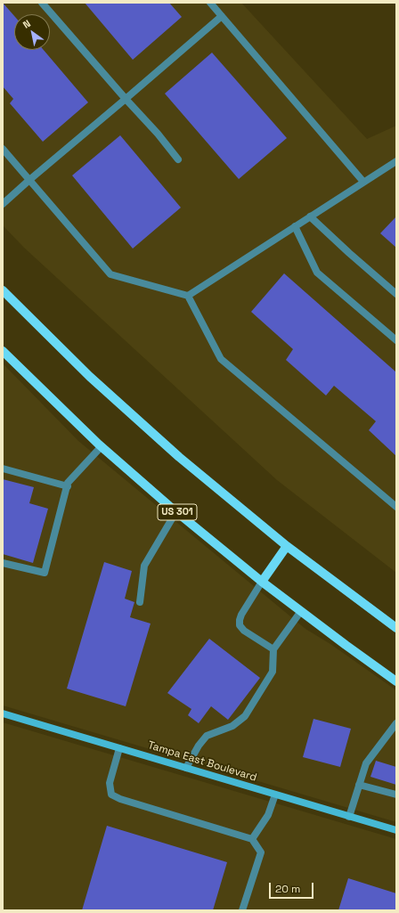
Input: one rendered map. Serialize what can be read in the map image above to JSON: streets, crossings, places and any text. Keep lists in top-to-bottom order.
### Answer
{
  "streets": {
    "main road": ["US 301", "Tampa East Boulevard"]
  },
  "scale_bar": "20 m",
  "north": "top left"
}
